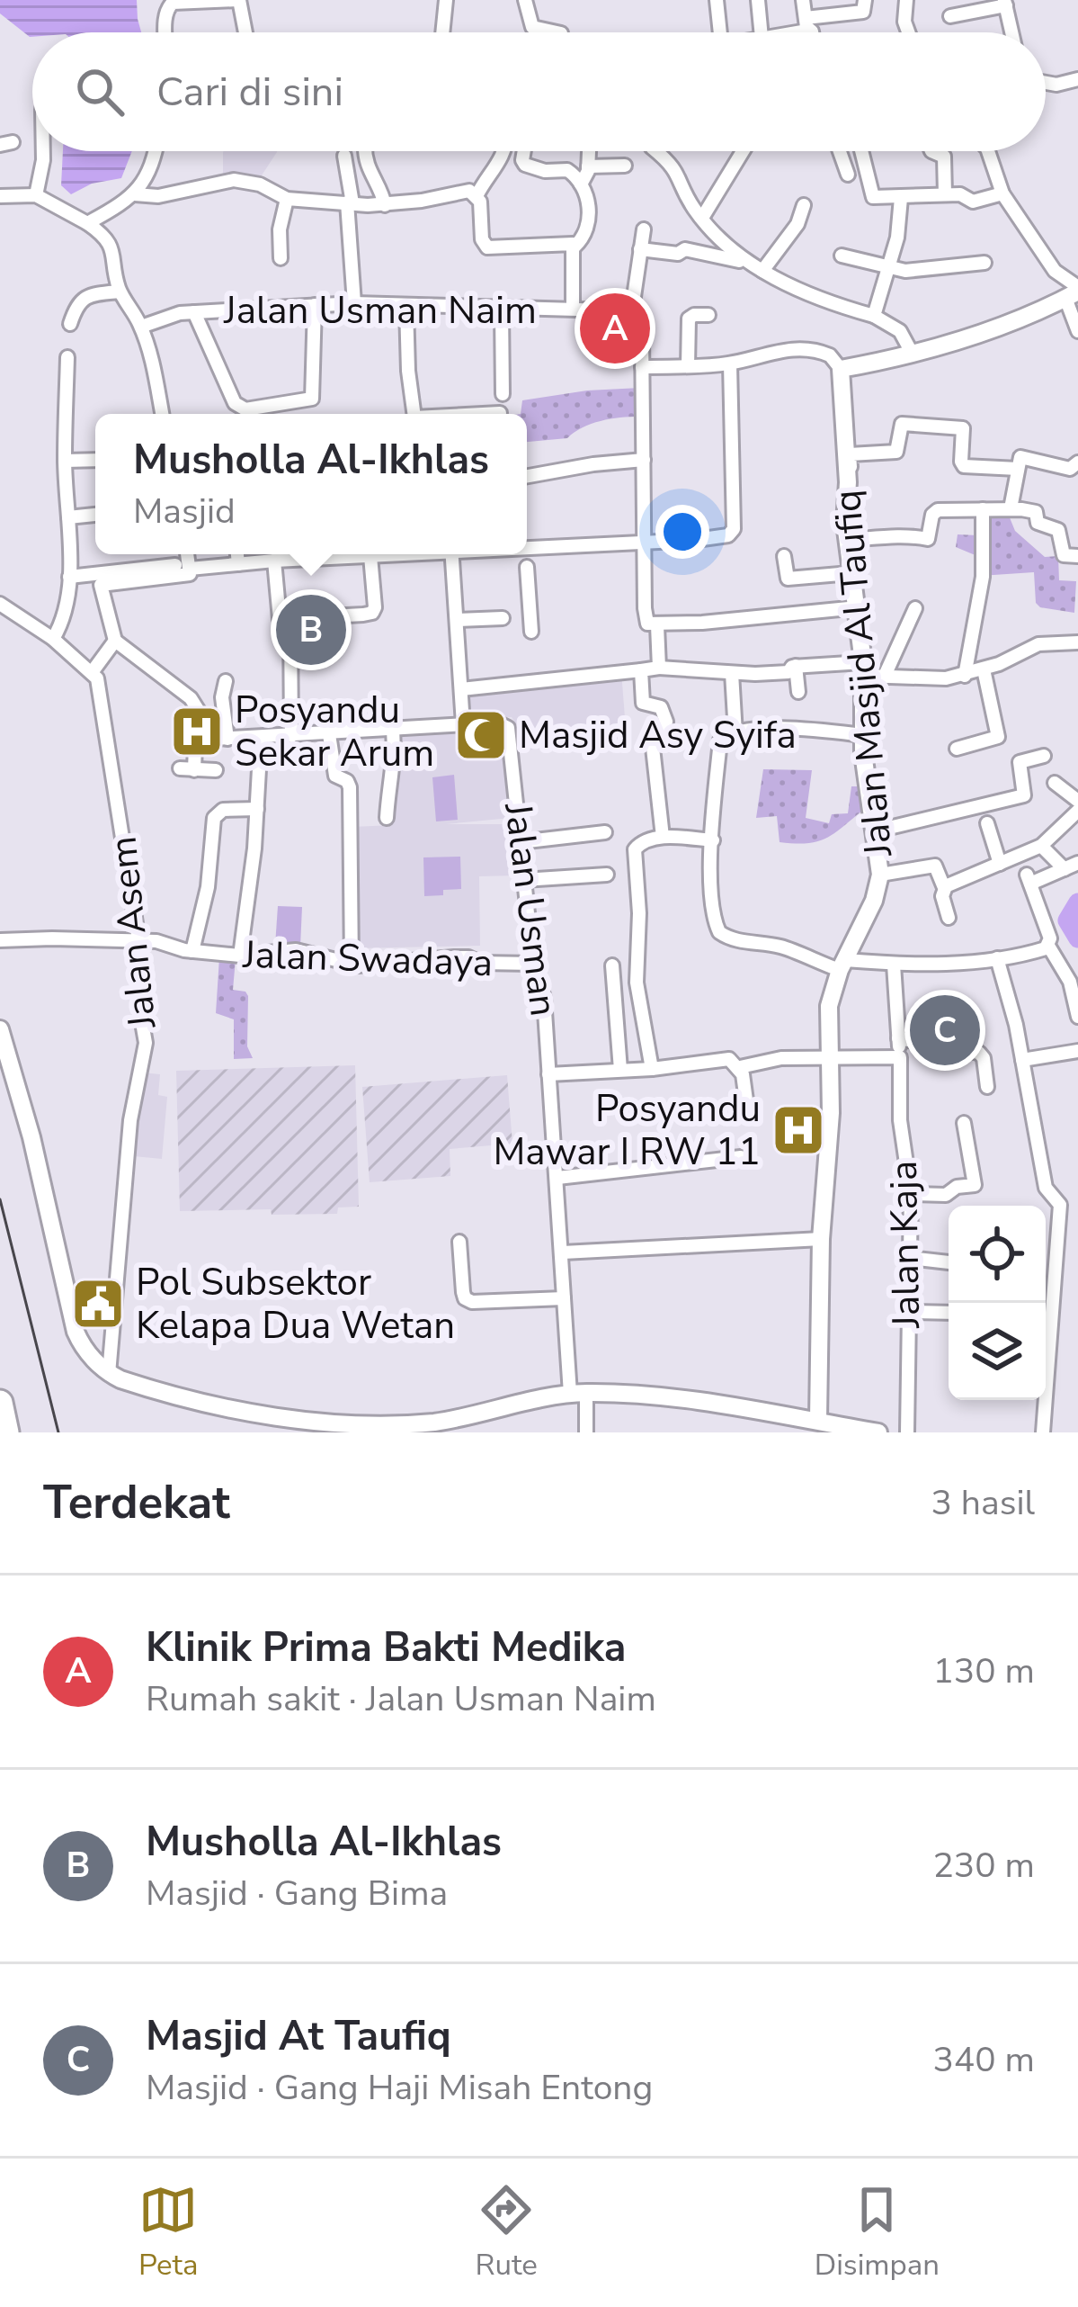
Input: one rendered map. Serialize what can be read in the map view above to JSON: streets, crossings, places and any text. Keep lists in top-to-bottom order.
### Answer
{
  "streets": {
    "street": [
      "Jalan Usman Naim",
      "Jalan Masjid Al Taufiq",
      "Jalan Usman",
      "Jalan Asem",
      "Jalan Swadaya",
      "Jalan Kaja"
    ]
  },
  "crossings": [
    ["Jalan Usman", "Jalan Swadaya"],
    ["Jalan Asem", "Jalan Swadaya"]
  ],
  "places": {
    "hospital": ["Posyandu Sekar Arum", "Posyandu Mawar I RW 11"],
    "mosque": ["Masjid Asy Syifa"],
    "public building": ["Pol Subsektor Kelapa Dua Wetan"]
  },
  "page": {
    "search": "Cari di sini",
    "pins": ["A", "B", "C"],
    "popup": ["Musholla Al-Ikhlas", "Masjid"],
    "heading": ["Terdekat", "3 hasil"],
    "list": [
      {
        "mark": "A",
        "name": "Klinik Prima Bakti Medika",
        "note": "Rumah sakit · Jalan Usman Naim",
        "value": "130 m"
      },
      {
        "mark": "B",
        "name": "Musholla Al-Ikhlas",
        "note": "Masjid · Gang Bima",
        "value": "230 m"
      },
      {
        "mark": "C",
        "name": "Masjid At Taufiq",
        "note": "Masjid · Gang Haji Misah Entong",
        "value": "340 m"
      }
    ],
    "nav": ["Peta", "Rute", "Disimpan"]
  }
}
